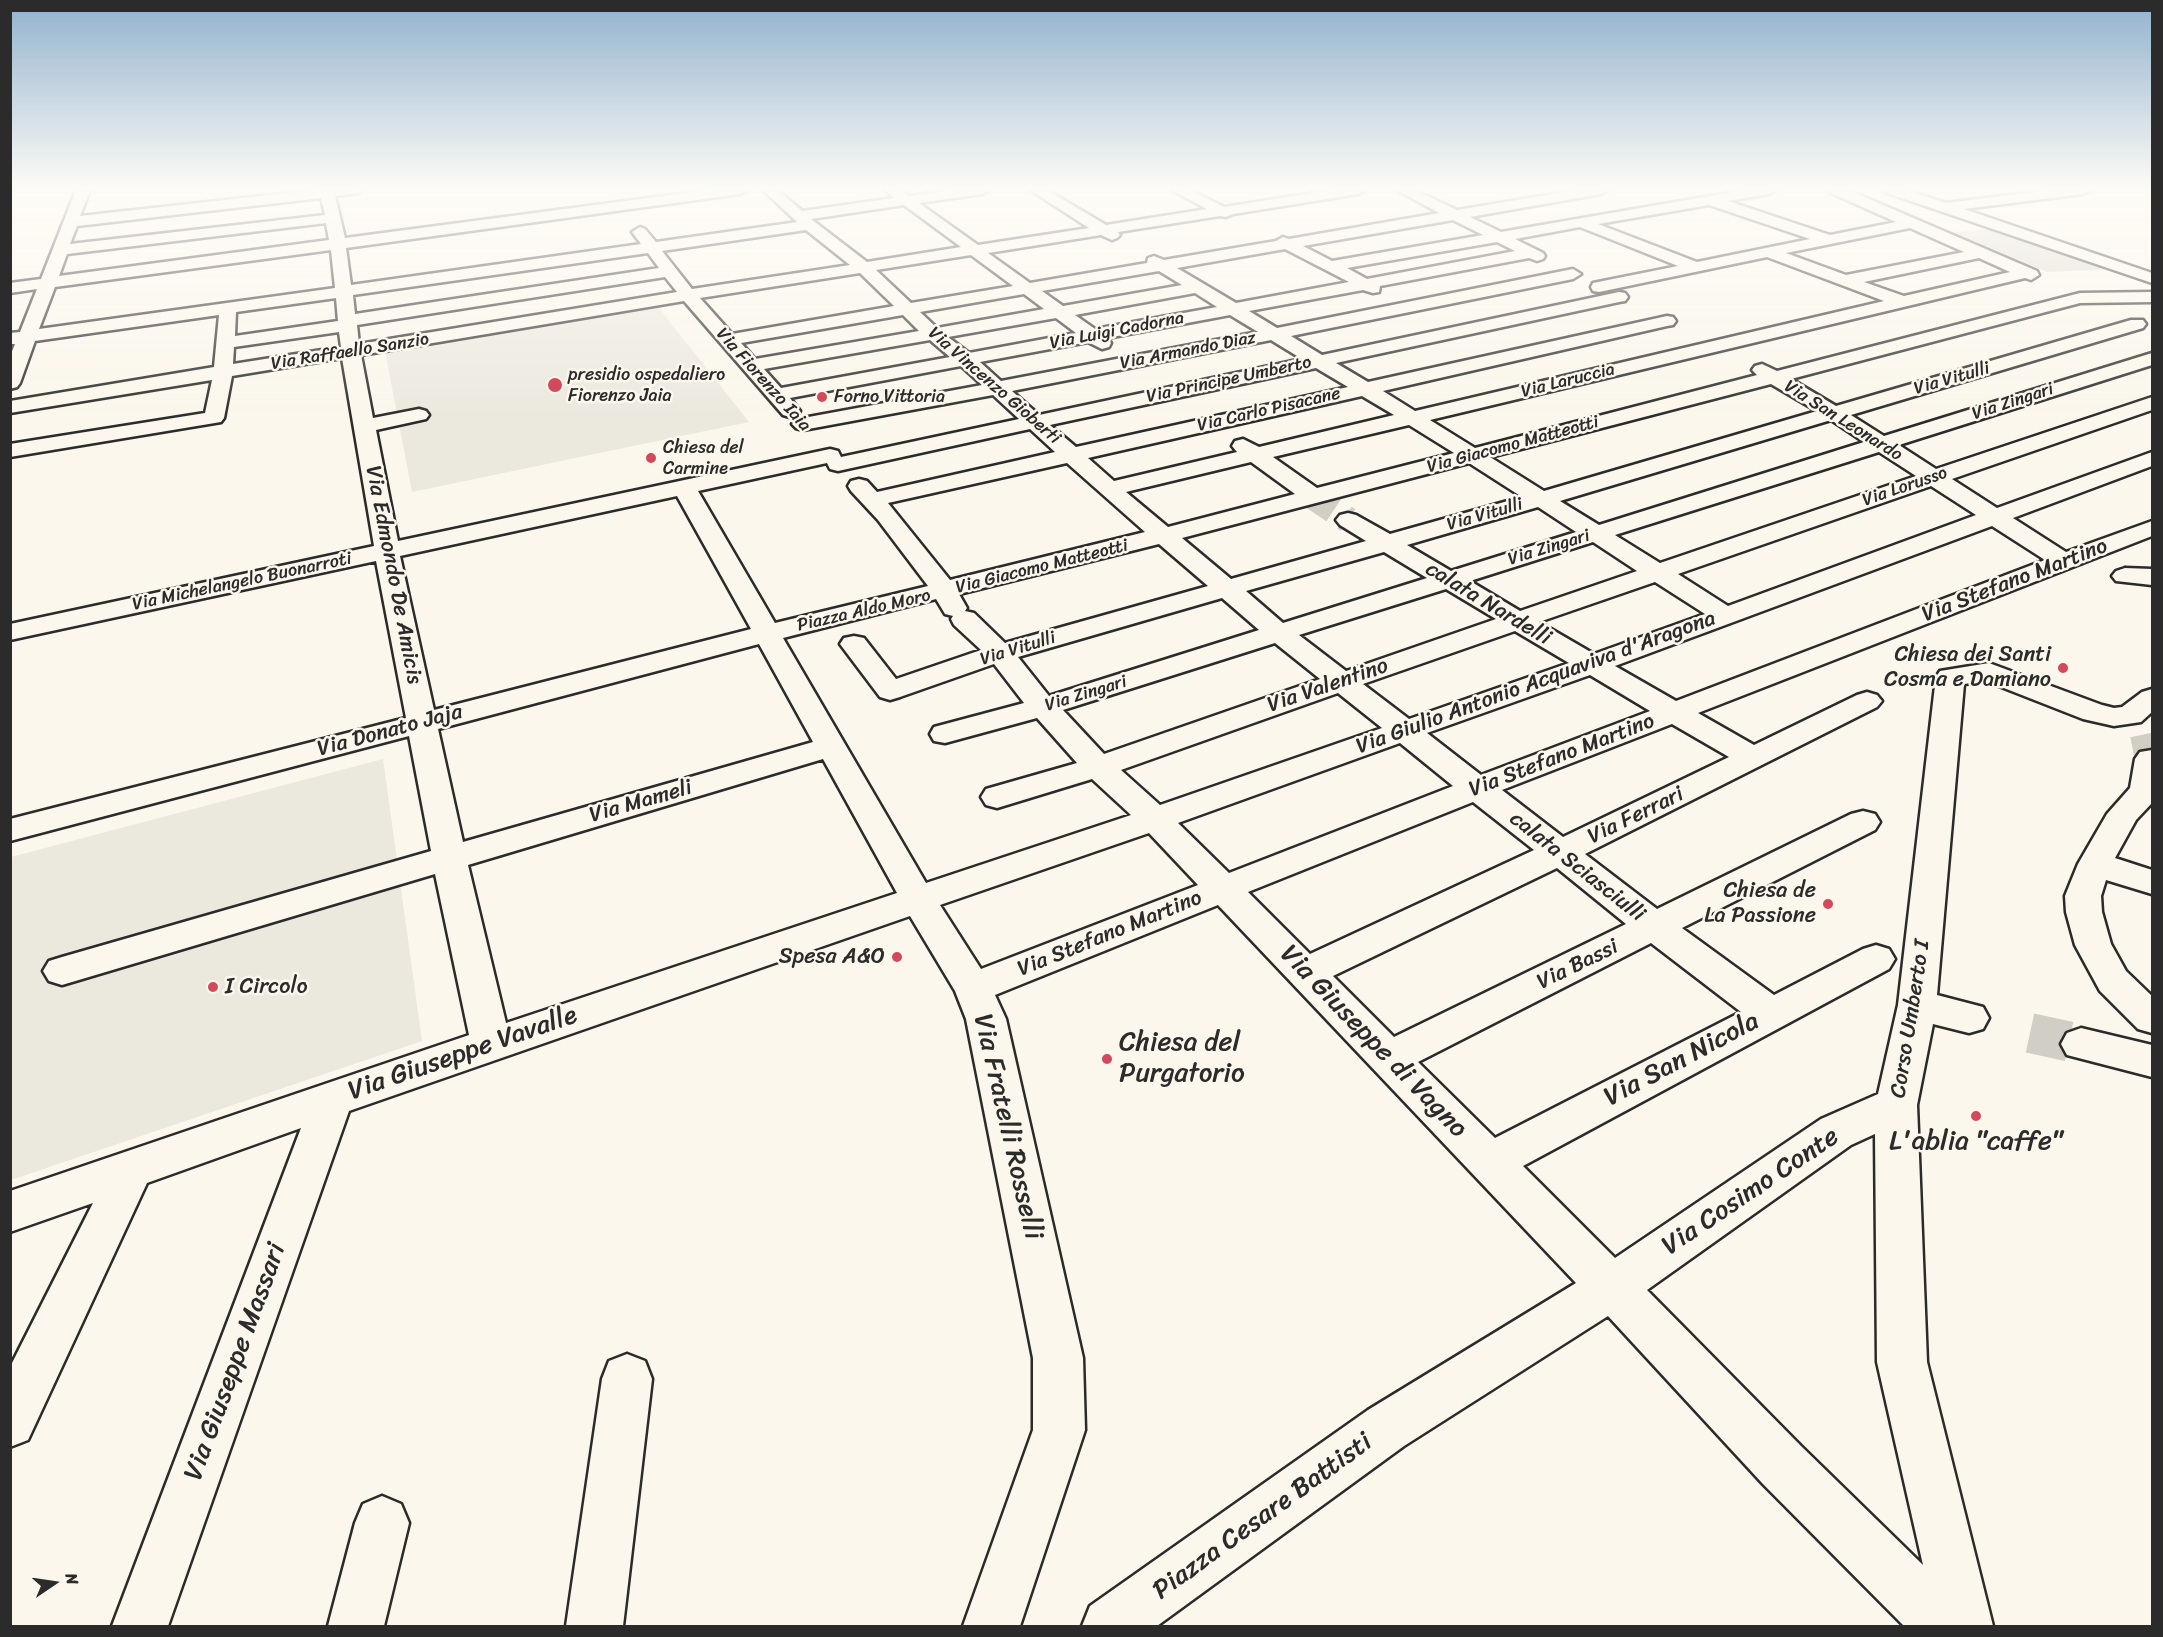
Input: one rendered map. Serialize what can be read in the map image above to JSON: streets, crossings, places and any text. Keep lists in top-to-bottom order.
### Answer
{
  "streets": {
    "street": [
      "Via Luigi Cadorna",
      "Via Armando Diaz",
      "Via Raffaello Sanzio",
      "Via Vitulli",
      "Via Fiorenzo Iaia",
      "Via Principe Umberto",
      "Via Laruccia",
      "Via Vincenzo Gioberti",
      "Via Zingari",
      "Via Carlo Pisacane",
      "Via San Leonardo",
      "Via Giacomo Matteotti",
      "Via Lorusso",
      "Via Edmondo De Amicis",
      "Via Stefano Martino",
      "Via Michelangelo Buonarroti",
      "calata Nardelli",
      "Piazza Aldo Moro",
      "Via Giulio Antonio Acquaviva d'Aragona",
      "Via Valentino",
      "Via Donato Jaja",
      "Via Mameli",
      "Via Ferrari",
      "calata Sciasciulli",
      "Via Bassi",
      "Corso Umberto I",
      "Via Giuseppe di Vagno",
      "Via Giuseppe Vavalle",
      "Via San Nicola",
      "Via Fratelli Rosselli",
      "Via Cosimo Conte",
      "Via Giuseppe Massari",
      "Piazza Cesare Battisti"
    ]
  },
  "crossings": [
    ["Via Luigi Cadorna", "Via Fiorenzo Iaia"],
    ["Via Luigi Cadorna", "Via Vincenzo Gioberti"],
    ["Via Armando Diaz", "Via Fiorenzo Iaia"],
    ["Via Armando Diaz", "Via Vincenzo Gioberti"],
    ["Via Armando Diaz", "Via San Leonardo"],
    ["Via Raffaello Sanzio", "Via Fiorenzo Iaia"],
    ["Via Raffaello Sanzio", "Via Vincenzo Gioberti"],
    ["Via Raffaello Sanzio", "Via Edmondo De Amicis"],
    ["Via Vitulli", "Via Zingari"],
    ["Via Vitulli", "Via San Leonardo"],
    ["Via Vitulli", "calata Nardelli"],
    ["Via Vitulli", "calata Sciasciulli"],
    ["Via Vitulli", "Via Giuseppe di Vagno"],
    ["Via Fiorenzo Iaia", "Via Principe Umberto"],
    ["Via Fiorenzo Iaia", "Piazza Aldo Moro"],
    ["Via Principe Umberto", "Via Vincenzo Gioberti"],
    ["Via Principe Umberto", "Via San Leonardo"],
    ["Via Principe Umberto", "Piazza Aldo Moro"],
    ["Via Laruccia", "Via Vincenzo Gioberti"],
    ["Via Laruccia", "Via San Leonardo"],
    ["Via Vincenzo Gioberti", "Via Carlo Pisacane"],
    ["Via Vincenzo Gioberti", "Via Giacomo Matteotti"],
    ["Via Vincenzo Gioberti", "calata Sciasciulli"],
    ["Via Zingari", "Via San Leonardo"],
    ["Via Zingari", "calata Nardelli"],
    ["Via Zingari", "calata Sciasciulli"],
    ["Via Zingari", "Via Giuseppe di Vagno"],
    ["Via Carlo Pisacane", "Via San Leonardo"],
    ["Via Carlo Pisacane", "Piazza Aldo Moro"],
    ["Via San Leonardo", "Via Giacomo Matteotti"],
    ["Via San Leonardo", "Via Lorusso"],
    ["Via San Leonardo", "Via Stefano Martino"],
    ["Via San Leonardo", "Via Giulio Antonio Acquaviva d'Aragona"],
    ["Via Giacomo Matteotti", "Piazza Aldo Moro"],
    ["Via Giacomo Matteotti", "calata Sciasciulli"],
    ["Via Giacomo Matteotti", "Via Giuseppe di Vagno"],
    ["Via Lorusso", "Via Valentino"],
    ["Via Edmondo De Amicis", "Via Michelangelo Buonarroti"],
    ["Via Edmondo De Amicis", "Via Donato Jaja"],
    ["Via Edmondo De Amicis", "Via Mameli"],
    ["Via Edmondo De Amicis", "Via Giuseppe Vavalle"],
    ["Via Stefano Martino", "calata Nardelli"],
    ["Via Stefano Martino", "calata Sciasciulli"],
    ["Via Stefano Martino", "Via Giuseppe di Vagno"],
    ["Via Stefano Martino", "Via Fratelli Rosselli"],
    ["Via Michelangelo Buonarroti", "Piazza Aldo Moro"],
    ["calata Nardelli", "Via Giulio Antonio Acquaviva d'Aragona"],
    ["calata Nardelli", "Via Valentino"],
    ["calata Nardelli", "Via Ferrari"],
    ["Piazza Aldo Moro", "Via Donato Jaja"],
    ["Piazza Aldo Moro", "Via Giuseppe di Vagno"],
    ["Piazza Aldo Moro", "Via Fratelli Rosselli"],
    ["Via Giulio Antonio Acquaviva d'Aragona", "calata Sciasciulli"],
    ["Via Giulio Antonio Acquaviva d'Aragona", "Via Giuseppe di Vagno"],
    ["Via Giulio Antonio Acquaviva d'Aragona", "Via Giuseppe Vavalle"],
    ["Via Giulio Antonio Acquaviva d'Aragona", "Via Fratelli Rosselli"],
    ["Via Valentino", "calata Sciasciulli"],
    ["Via Valentino", "Via Giuseppe di Vagno"],
    ["Via Donato Jaja", "Via Fratelli Rosselli"],
    ["Via Mameli", "Via Fratelli Rosselli"],
    ["Via Ferrari", "calata Sciasciulli"],
    ["Via Ferrari", "Via Giuseppe di Vagno"],
    ["calata Sciasciulli", "Via Bassi"],
    ["calata Sciasciulli", "Via San Nicola"],
    ["Via Bassi", "Via Giuseppe di Vagno"],
    ["Corso Umberto I", "Via Cosimo Conte"],
    ["Via Giuseppe di Vagno", "Via San Nicola"],
    ["Via Giuseppe di Vagno", "Via Cosimo Conte"],
    ["Via Giuseppe Vavalle", "Via Fratelli Rosselli"],
    ["Via Giuseppe Vavalle", "Via Giuseppe Massari"],
    ["Via Cosimo Conte", "Piazza Cesare Battisti"]
  ],
  "places": [
    "presidio ospedaliero Fiorenzo Jaia",
    "Forno Vittoria",
    "Chiesa del Carmine",
    "Chiesa dei Santi Cosma e Damiano",
    "Chiesa de La Passione",
    "Spesa A&O",
    "I Circolo",
    "Chiesa del Purgatorio",
    "L'ablia \"caffe\""
  ],
  "north": "right"
}
